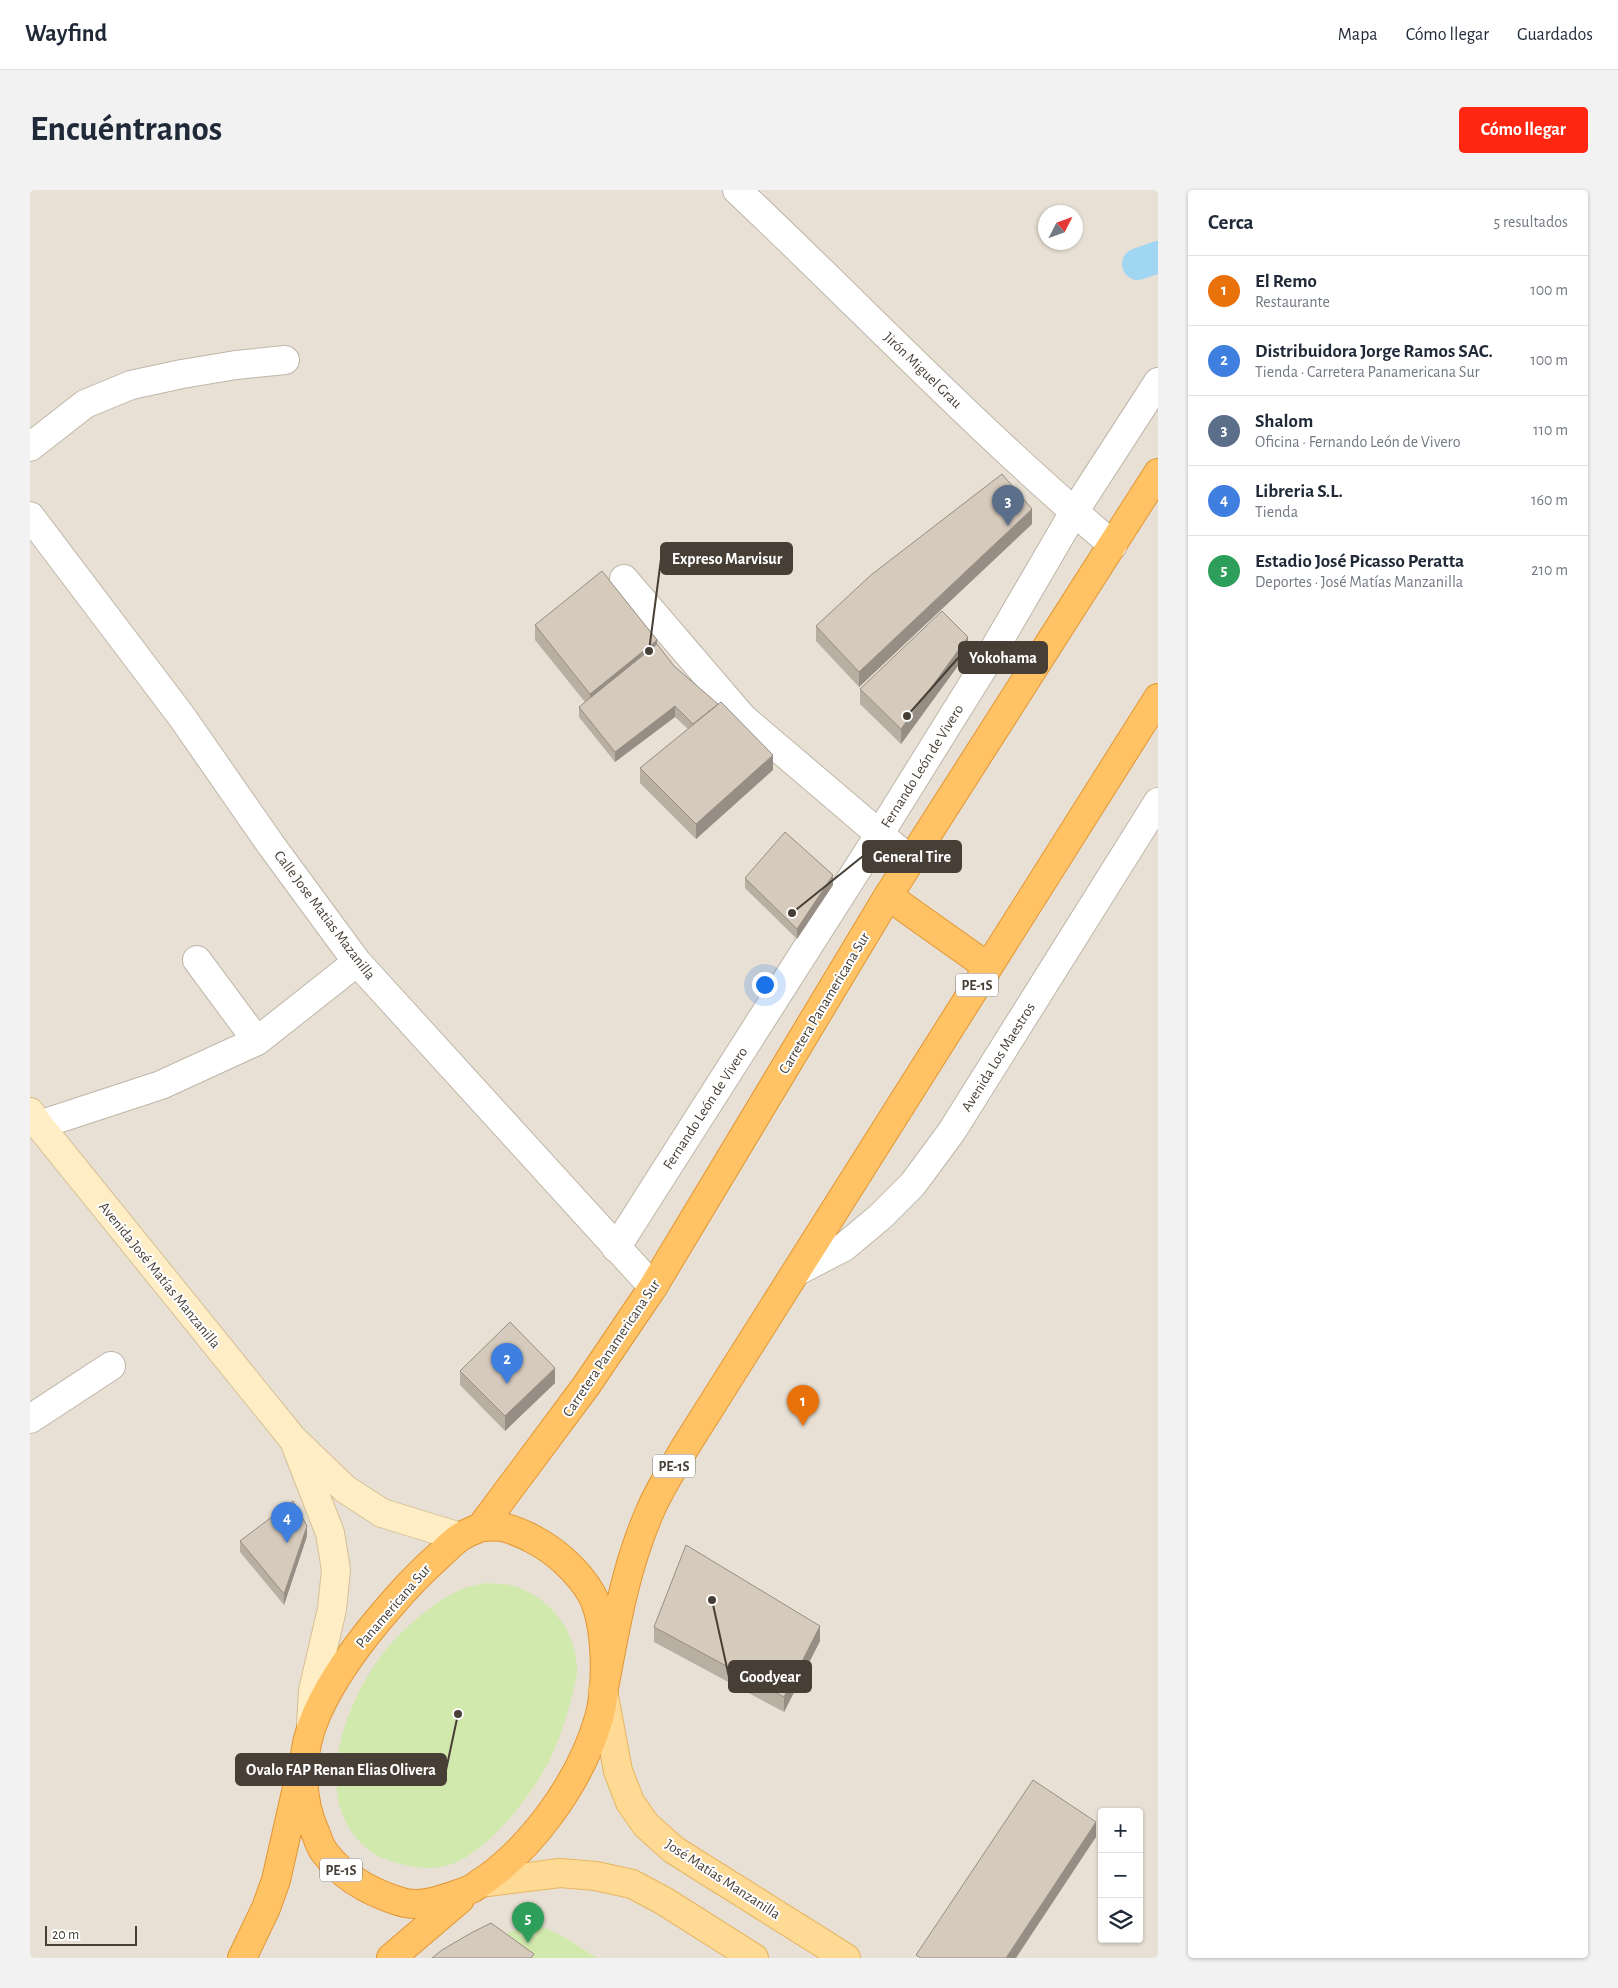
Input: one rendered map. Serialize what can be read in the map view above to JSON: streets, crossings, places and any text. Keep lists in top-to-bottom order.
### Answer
{
  "streets": {
    "highway": ["PE-1S", "Carretera Panamericana Sur", "Panamericana Sur"],
    "main road": ["José Matías Manzanilla"],
    "street": [
      "Jirón Miguel Grau",
      "Fernando León de Vivero",
      "Calle Jose Matias Mazanilla",
      "Avenida Los Maestros",
      "Avenida José Matías Manzanilla"
    ]
  },
  "crossings": [
    ["Jirón Miguel Grau", "Fernando León de Vivero"],
    ["Jirón Miguel Grau", "Carretera Panamericana Sur"],
    ["Fernando León de Vivero", "Calle Jose Matias Mazanilla"],
    ["Calle Jose Matias Mazanilla", "Carretera Panamericana Sur"],
    ["PE-1S", "Avenida Los Maestros"],
    ["PE-1S", "Avenida José Matías Manzanilla"],
    ["PE-1S", "Panamericana Sur"],
    ["PE-1S", "José Matías Manzanilla"],
    ["Carretera Panamericana Sur", "Avenida José Matías Manzanilla"],
    ["Carretera Panamericana Sur", "Panamericana Sur"],
    ["Avenida José Matías Manzanilla", "Panamericana Sur"],
    ["Panamericana Sur", "José Matías Manzanilla"]
  ],
  "places": [
    "Expreso Marvisur",
    "Yokohama",
    "General Tire",
    "Goodyear",
    "Ovalo FAP Renan Elias Olivera"
  ],
  "scale_bar": "20 m",
  "north": "top right",
  "page": {
    "header": "Wayfind",
    "nav": ["Mapa", "Cómo llegar", "Guardados"],
    "buttons": "Cómo llegar",
    "title": "Encuéntranos",
    "heading": ["Cerca", "5 resultados"],
    "list": [
      {
        "mark": "1",
        "name": "El Remo",
        "note": "Restaurante",
        "value": "100 m"
      },
      {
        "mark": "2",
        "name": "Distribuidora Jorge Ramos SAC.",
        "note": "Tienda · Carretera Panamericana Sur",
        "value": "100 m"
      },
      {
        "mark": "3",
        "name": "Shalom",
        "note": "Oficina · Fernando León de Vivero",
        "value": "110 m"
      },
      {
        "mark": "4",
        "name": "Libreria S.L.",
        "note": "Tienda",
        "value": "160 m"
      },
      {
        "mark": "5",
        "name": "Estadio José Picasso Peratta",
        "note": "Deportes · José Matías Manzanilla",
        "value": "210 m"
      }
    ],
    "pins": [
      "3",
      "2",
      "1",
      "4",
      "5"
    ],
    "map_buttons": ["+", "−"],
    "scale": "20 m"
  }
}
